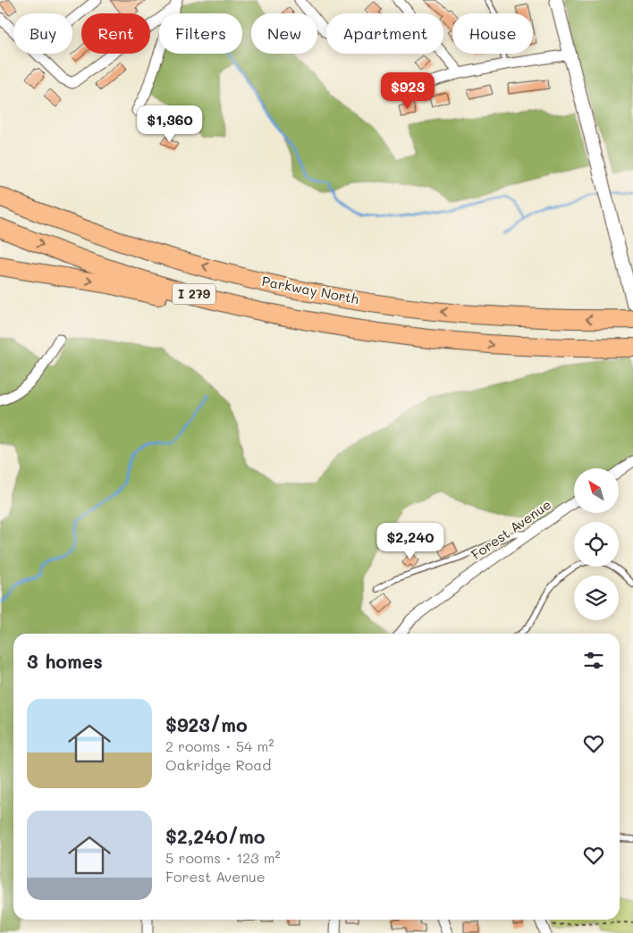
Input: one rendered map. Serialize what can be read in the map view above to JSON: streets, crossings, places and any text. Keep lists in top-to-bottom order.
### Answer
{
  "streets": {
    "highway": ["Parkway North", "I 279"],
    "street": ["Forest Avenue"]
  },
  "north": "top left",
  "page": {
    "chip": [
      "Buy",
      "Rent",
      "Filters",
      "New",
      "Apartment",
      "House"
    ],
    "price": ["$923", "$1,360", "$2,240"],
    "heading": "3 homes",
    "list": [
      {
        "name": "$923/mo",
        "note": "2 rooms · 54 m² · Oakridge Road"
      },
      {
        "name": "$2,240/mo",
        "note": "5 rooms · 123 m² · Forest Avenue"
      }
    ]
  }
}
